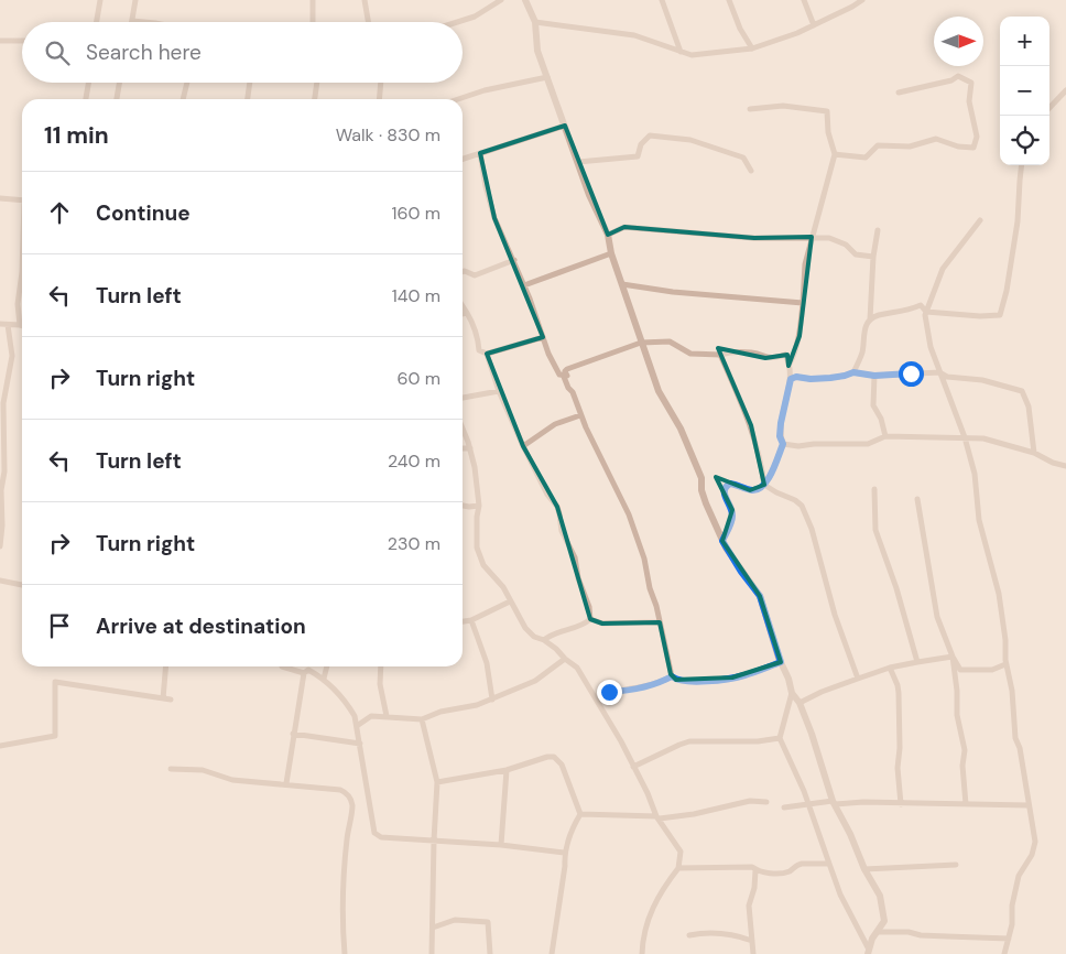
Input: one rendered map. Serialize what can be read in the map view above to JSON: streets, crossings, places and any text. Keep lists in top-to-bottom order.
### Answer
{
  "north": "right",
  "page": {
    "map_buttons": ["+", "−"],
    "search": "Search here",
    "heading": ["11 min", "Walk · 830 m"],
    "list": [
      ["Continue", "160 m"],
      ["Turn left", "140 m"],
      ["Turn right", "60 m"],
      ["Turn left", "240 m"],
      ["Turn right", "230 m"],
      "Arrive at destination"
    ]
  }
}
